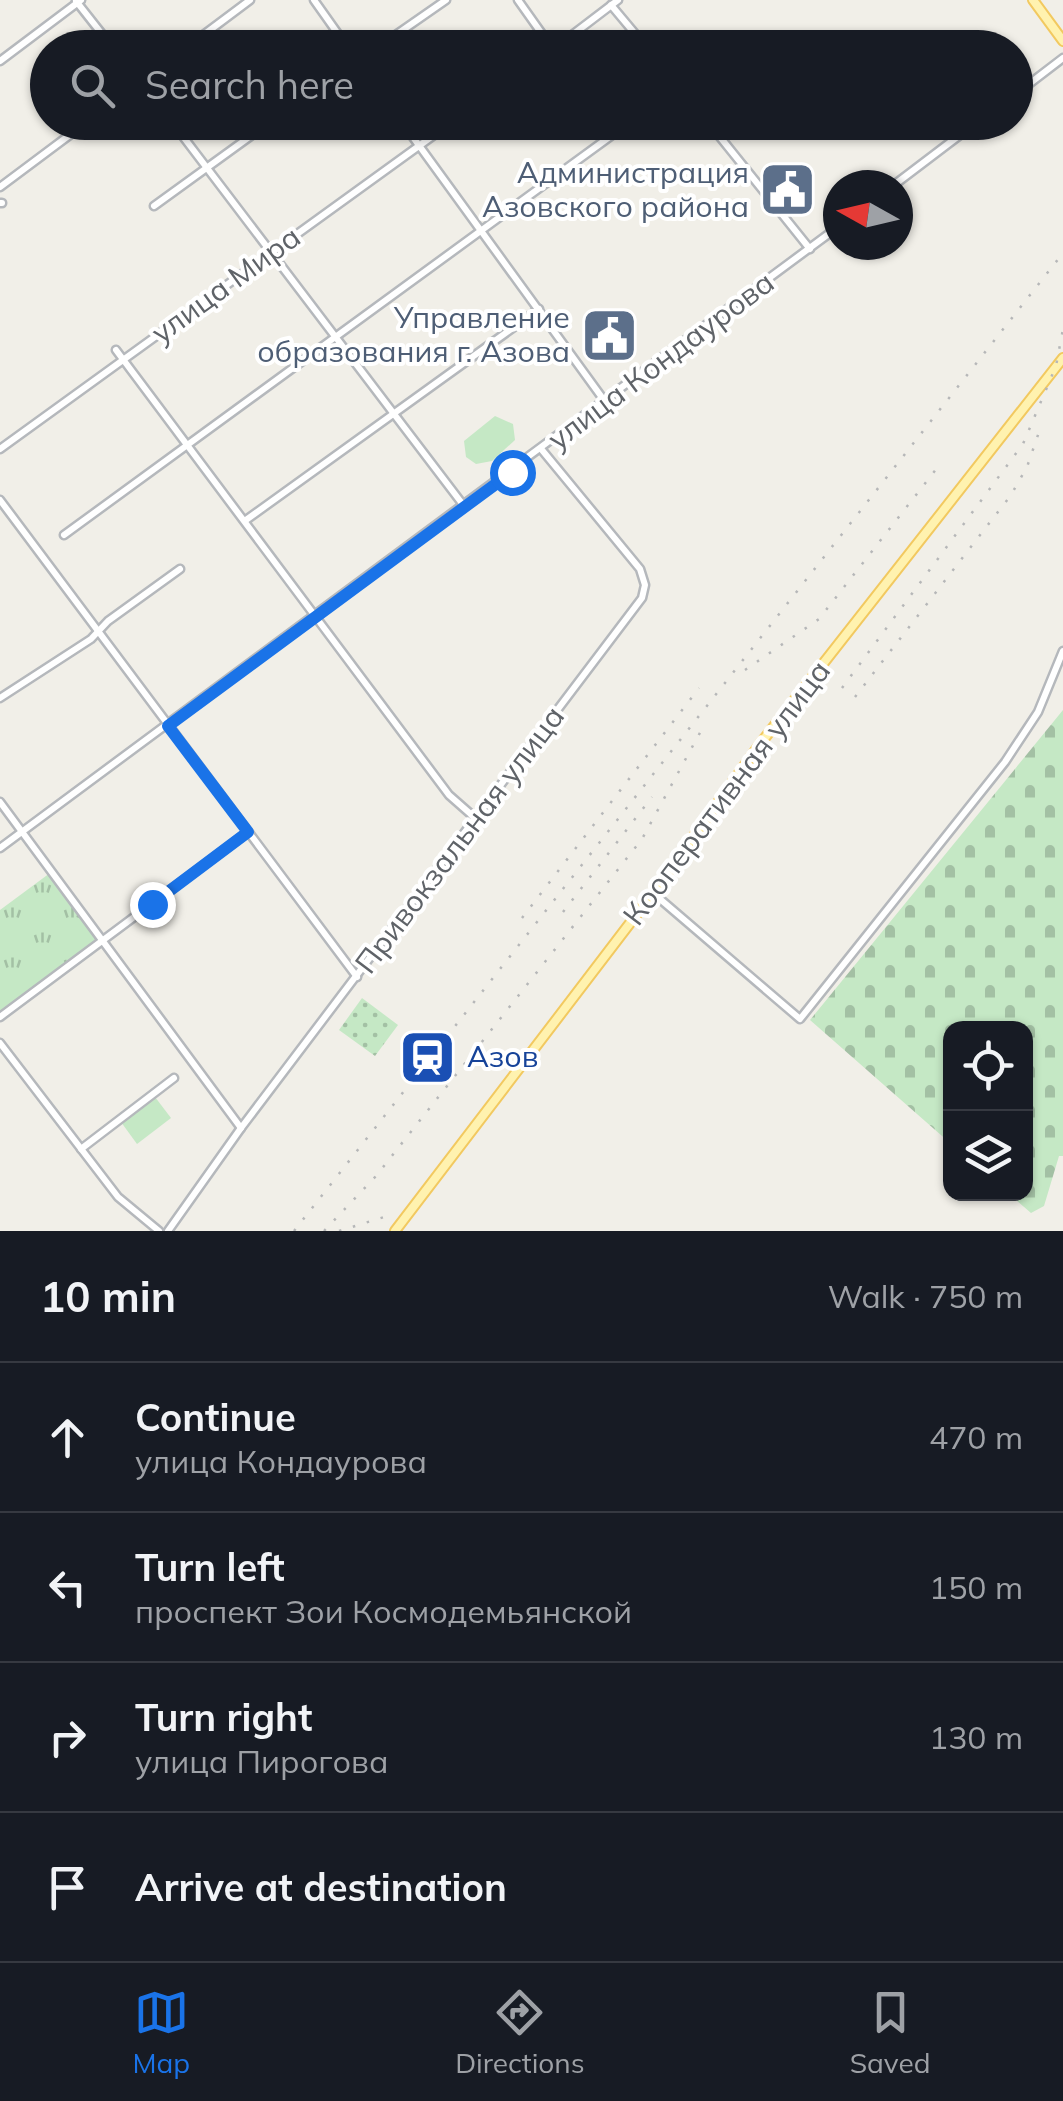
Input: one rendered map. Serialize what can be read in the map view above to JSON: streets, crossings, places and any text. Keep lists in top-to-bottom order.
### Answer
{
  "streets": {
    "main road": ["Кооперативная улица"],
    "street": ["улица Мира", "улица Кондаурова", "Привокзальная улица"]
  },
  "crossings": [
    ["улица Кондаурова", "Привокзальная улица"]
  ],
  "places": {
    "public building": ["Администрация Азовского района", "Управление образования г. Азова"],
    "station": ["Азов"]
  },
  "north": "left",
  "page": {
    "search": "Search here",
    "heading": ["10 min", "Walk · 750 m"],
    "list": [
      ["Continue", "улица Кондаурова", "470 m"],
      ["Turn left", "проспект Зои Космодемьянской", "150 m"],
      ["Turn right", "улица Пирогова", "130 m"],
      "Arrive at destination"
    ],
    "nav": ["Map", "Directions", "Saved"]
  }
}
